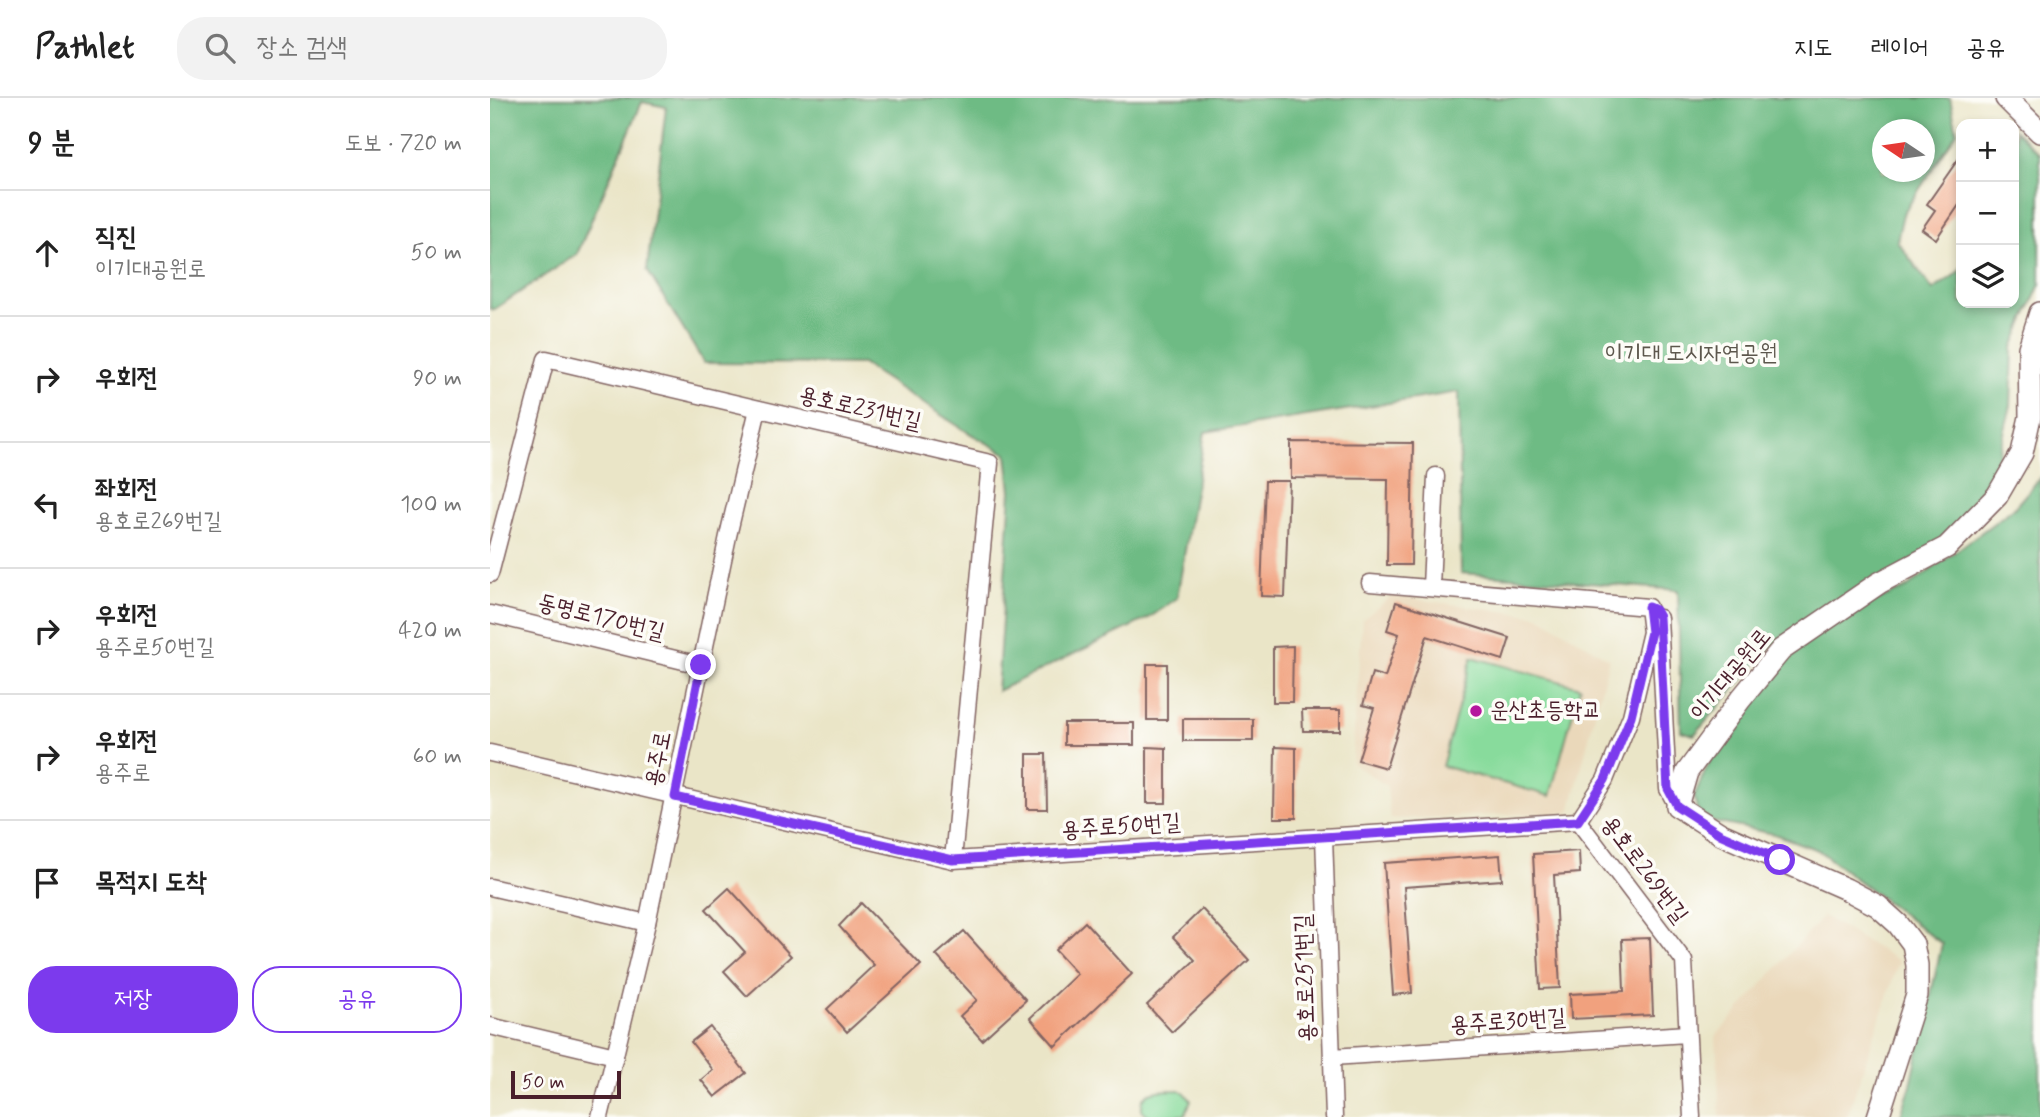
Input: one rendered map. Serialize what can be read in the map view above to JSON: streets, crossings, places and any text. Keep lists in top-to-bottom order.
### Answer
{
  "streets": {
    "street": [
      "용호로231번길",
      "동명로170번길",
      "이기대공원로",
      "용주로",
      "용주로50번길",
      "용호로269번길",
      "용호로251번길",
      "용주로30번길"
    ]
  },
  "crossings": [
    ["용호로231번길", "용주로"],
    ["용호로231번길", "용주로50번길"],
    ["동명로170번길", "용주로"],
    ["용주로", "용주로50번길"],
    ["용주로50번길", "용호로269번길"],
    ["용주로50번길", "용호로251번길"],
    ["용호로269번길", "용주로30번길"],
    ["용호로251번길", "용주로30번길"]
  ],
  "parks": ["이기대 도시자연공원"],
  "places": ["운산초등학교"],
  "scale_bar": "50 m",
  "north": "left",
  "page": {
    "header": "Pathlet",
    "search": "장소 검색",
    "nav": ["지도", "레이어", "공유"],
    "heading": ["9 분", "도보 · 720 m"],
    "map_buttons": ["+", "−"],
    "list": [
      ["직진", "이기대공원로", "50 m"],
      ["우회전", "90 m"],
      ["좌회전", "용호로269번길", "100 m"],
      ["우회전", "용주로50번길", "420 m"],
      ["우회전", "용주로", "60 m"],
      "목적지 도착"
    ],
    "buttons": ["저장", "공유"],
    "scale": "50 m"
  }
}
